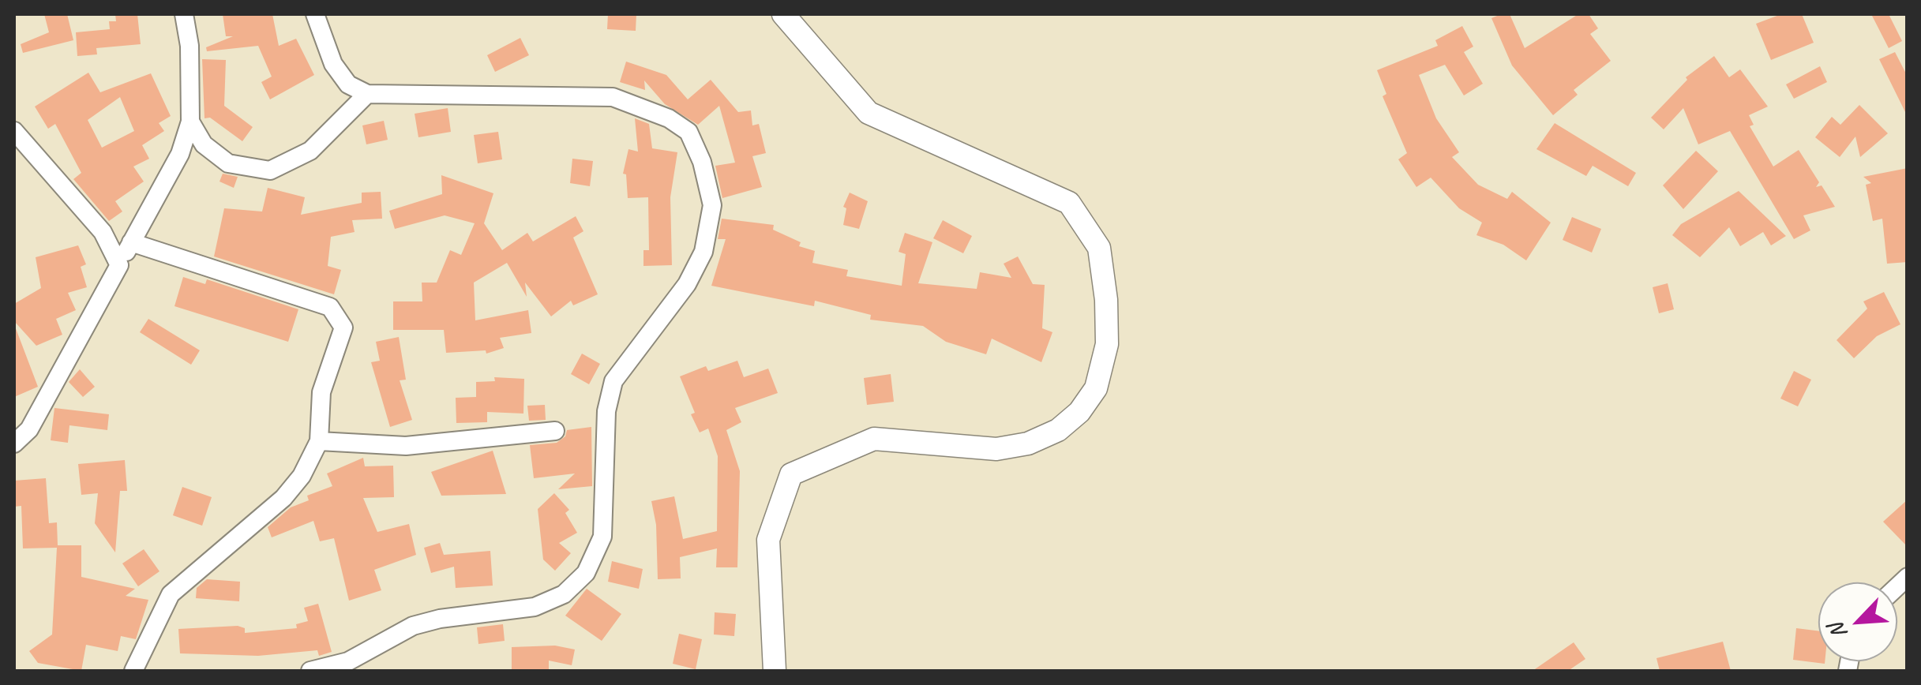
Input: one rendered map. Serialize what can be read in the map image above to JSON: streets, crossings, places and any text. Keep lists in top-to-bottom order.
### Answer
{
  "north": "bottom left"
}
